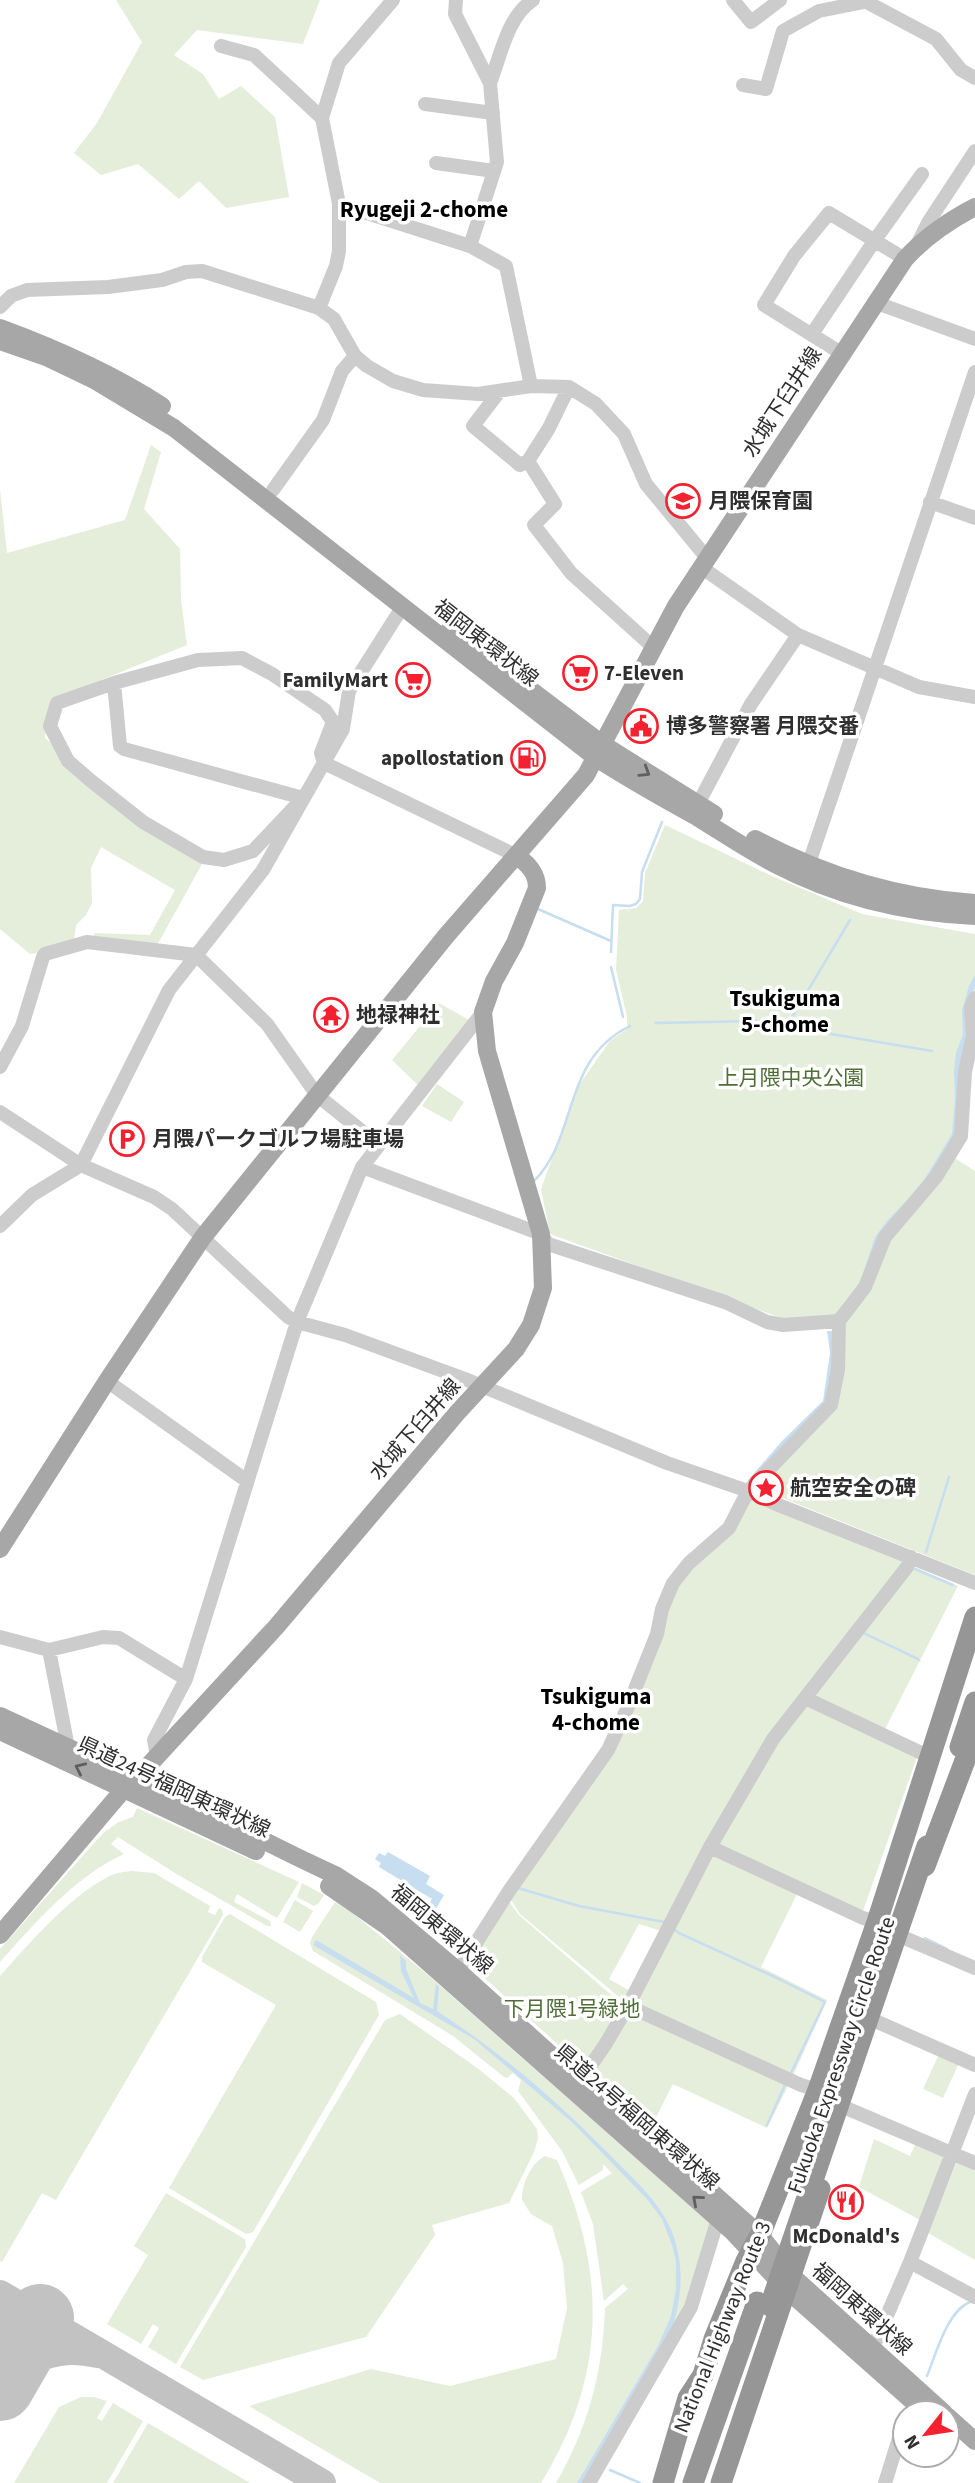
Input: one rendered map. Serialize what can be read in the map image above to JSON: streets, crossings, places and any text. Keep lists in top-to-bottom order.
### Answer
{
  "streets": {
    "highway": ["Fukuoka Expressway Circle Route", "National Highway Route 3"],
    "main road": ["水城下臼井線", "福岡東環状線", "県道24号福岡東環状線"]
  },
  "crossings": [
    ["水城下臼井線", "福岡東環状線"],
    ["水城下臼井線", "県道24号福岡東環状線"],
    ["福岡東環状線", "県道24号福岡東環状線"],
    ["福岡東環状線", "National Highway Route 3"],
    ["県道24号福岡東環状線", "National Highway Route 3"],
    ["Fukuoka Expressway Circle Route", "National Highway Route 3"]
  ],
  "one_way": ["県道24号福岡東環状線"],
  "districts": ["Ryugeji 2-chome", "Tsukiguma 5-chome", "Tsukiguma 4-chome"],
  "parks": ["上月隈中央公園", "下月隈1号緑地"],
  "places": {
    "school or university": ["月隈保育園"],
    "supermarket": ["7-Eleven", "FamilyMart"],
    "public building": ["博多警察署 月隈交番"],
    "fuel station": ["apollostation"],
    "temple": ["地禄神社"],
    "parking": ["月隈パークゴルフ場駐車場"],
    "place": ["航空安全の碑"],
    "restaurant": ["McDonald's"]
  },
  "north": "bottom left"
}
